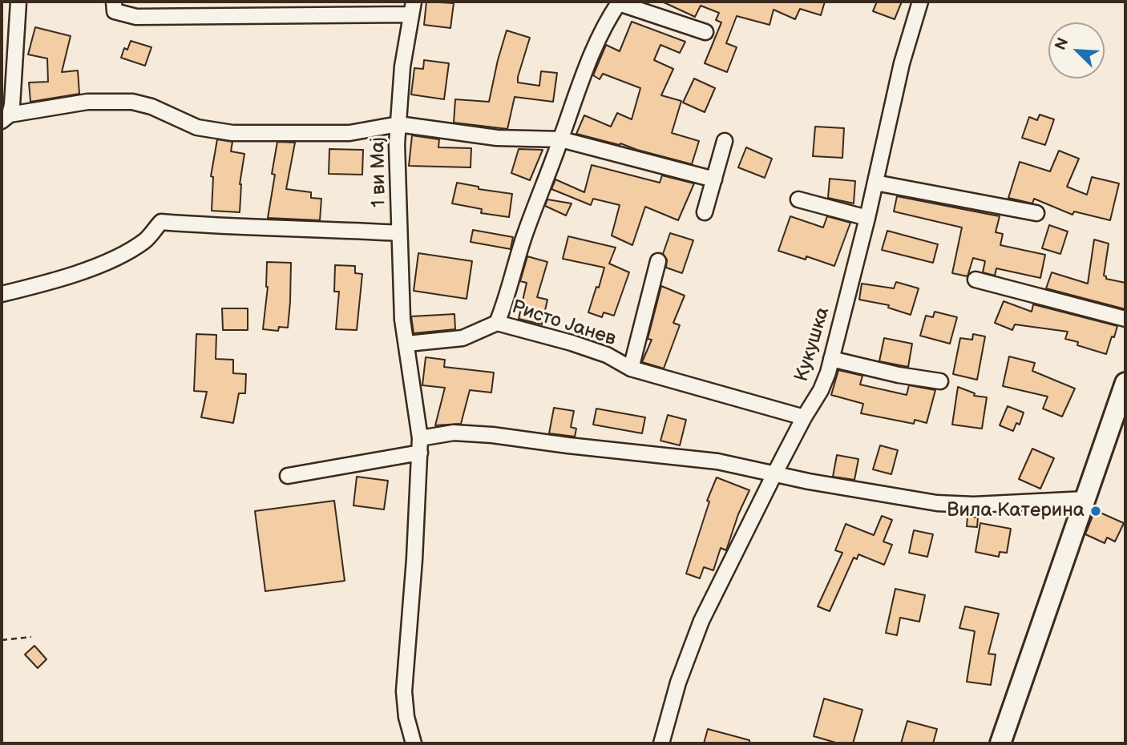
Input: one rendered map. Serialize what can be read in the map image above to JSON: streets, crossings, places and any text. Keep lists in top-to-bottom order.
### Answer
{
  "streets": {
    "street": ["1 ви Мај", "Ристо Јанев", "Кукушка"]
  },
  "crossings": [
    ["Ристо Јанев", "Кукушка"]
  ],
  "places": ["Вила Катерина"],
  "north": "top left"
}
